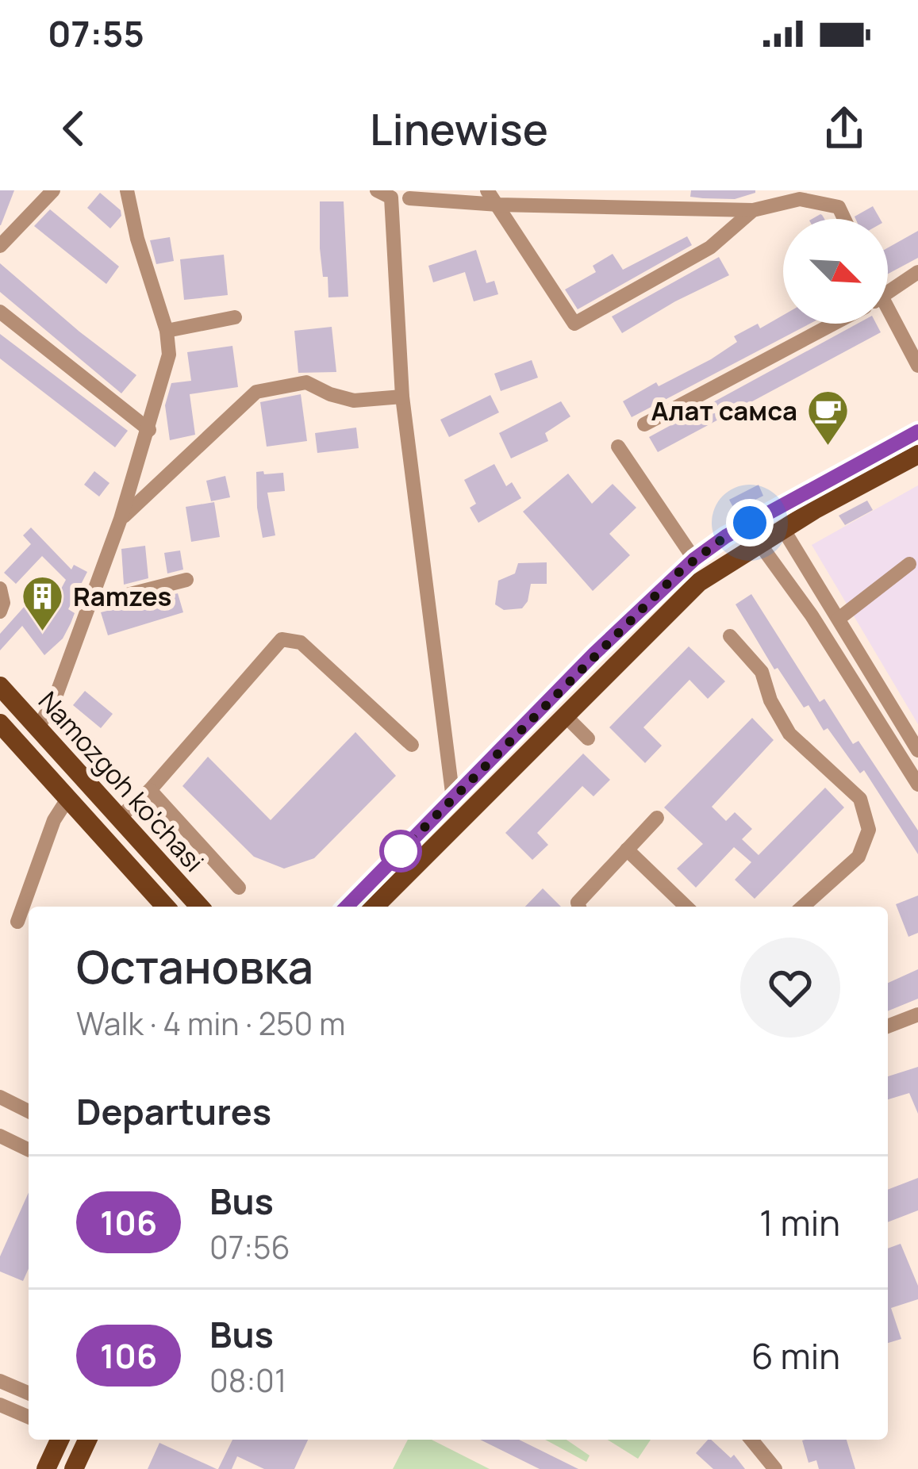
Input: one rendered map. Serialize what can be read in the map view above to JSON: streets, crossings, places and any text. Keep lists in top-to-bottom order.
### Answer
{
  "streets": {
    "main road": ["Namozgoh ko'chasi"]
  },
  "places": {
    "cafe": ["Алат самса"],
    "building": ["Ramzes"]
  },
  "lines": ["bus line 106"],
  "north": "bottom right",
  "page": {
    "status": "07:55",
    "header": "Linewise",
    "heading": [
      ["Остановка", "Walk · 4 min · 250 m"],
      "Departures"
    ],
    "list": [
      {
        "mark": "106",
        "name": "Bus",
        "note": "07:56",
        "value": "1 min"
      },
      {
        "mark": "106",
        "name": "Bus",
        "note": "08:01",
        "value": "6 min"
      }
    ]
  }
}
